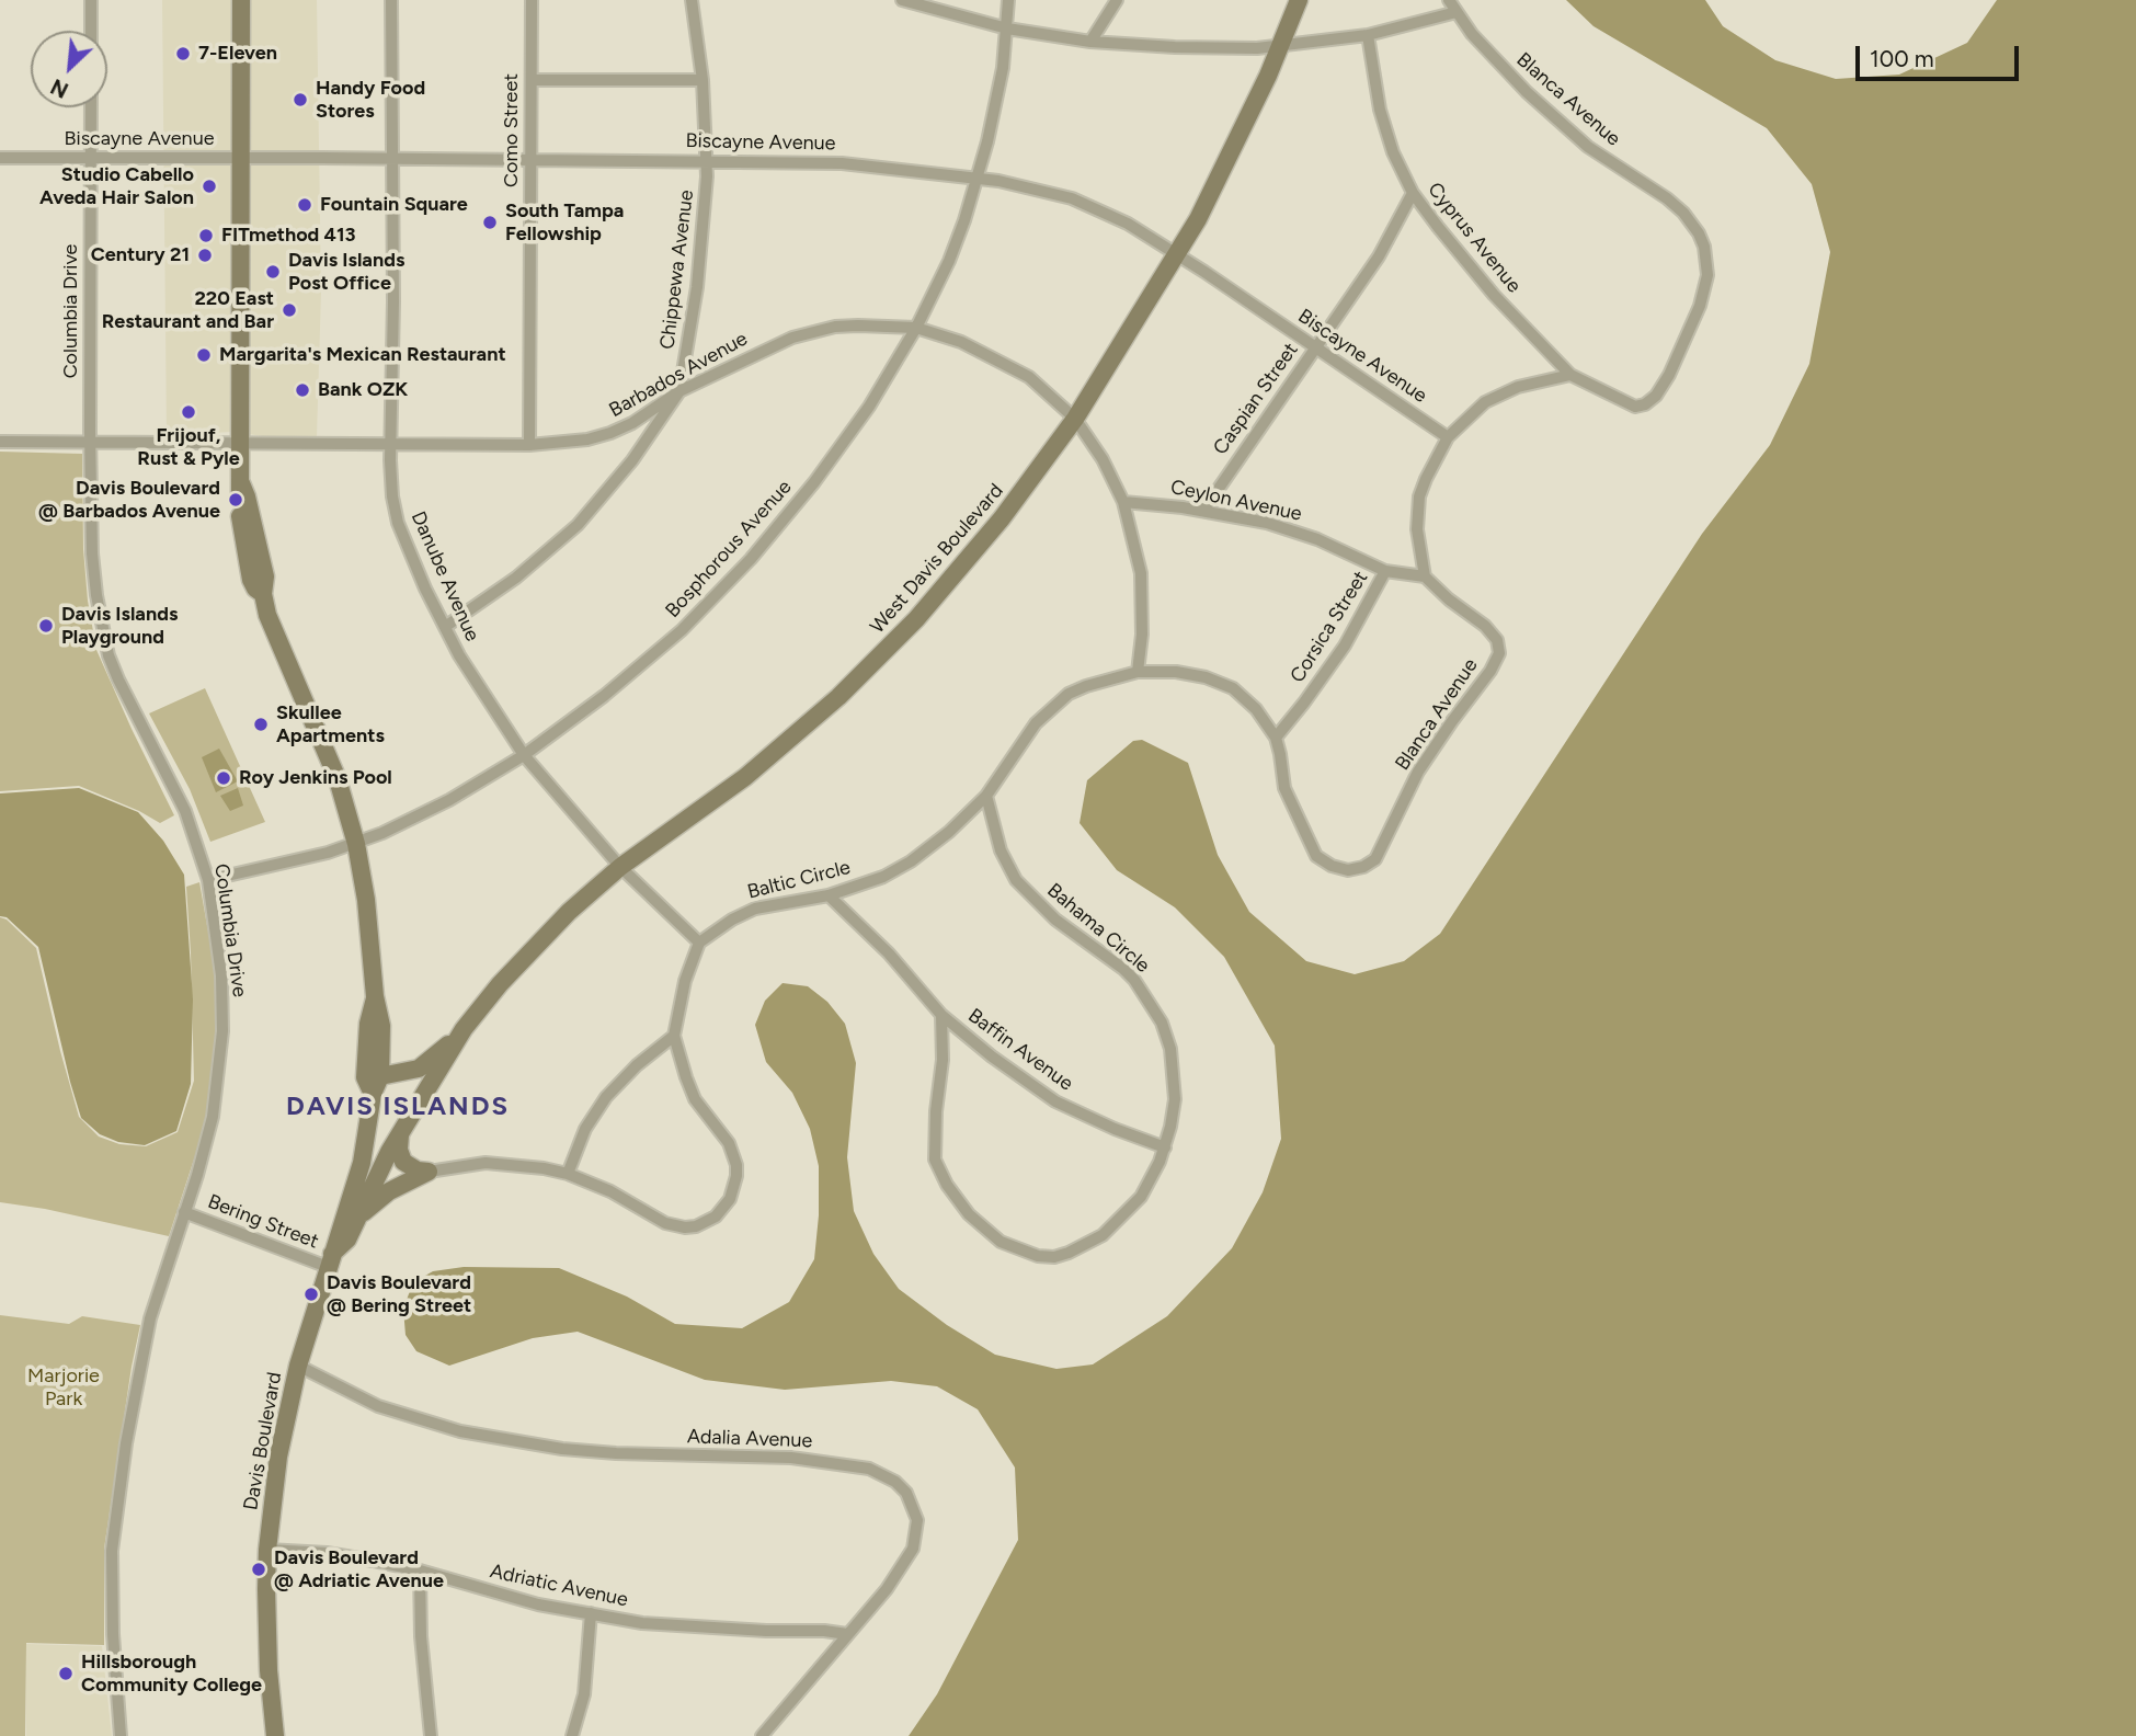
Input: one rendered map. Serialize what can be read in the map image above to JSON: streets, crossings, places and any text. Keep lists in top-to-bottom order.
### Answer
{
  "streets": {
    "street": [
      "Blanca Avenue",
      "Como Street",
      "Biscayne Avenue",
      "Cyprus Avenue",
      "Chippewa Avenue",
      "Columbia Drive",
      "Barbados Avenue",
      "Caspian Street",
      "Ceylon Avenue",
      "Bosphorous Avenue",
      "West Davis Boulevard",
      "Danube Avenue",
      "Corsica Street",
      "Baltic Circle",
      "Bahama Circle",
      "Baffin Avenue",
      "Bering Street",
      "Adalia Avenue",
      "Davis Boulevard",
      "Adriatic Avenue"
    ]
  },
  "crossings": [
    ["Blanca Avenue", "Cyprus Avenue"],
    ["Blanca Avenue", "Ceylon Avenue"],
    ["Blanca Avenue", "Corsica Street"],
    ["Blanca Avenue", "Baltic Circle"],
    ["Como Street", "Biscayne Avenue"],
    ["Como Street", "Barbados Avenue"],
    ["Biscayne Avenue", "Chippewa Avenue"],
    ["Biscayne Avenue", "Columbia Drive"],
    ["Biscayne Avenue", "Caspian Street"],
    ["Biscayne Avenue", "Bosphorous Avenue"],
    ["Biscayne Avenue", "West Davis Boulevard"],
    ["Biscayne Avenue", "Danube Avenue"],
    ["Cyprus Avenue", "Caspian Street"],
    ["Chippewa Avenue", "Barbados Avenue"],
    ["Chippewa Avenue", "Danube Avenue"],
    ["Columbia Drive", "Barbados Avenue"],
    ["Columbia Drive", "Bosphorous Avenue"],
    ["Columbia Drive", "Bering Street"],
    ["Barbados Avenue", "Ceylon Avenue"],
    ["Barbados Avenue", "Bosphorous Avenue"],
    ["Barbados Avenue", "West Davis Boulevard"],
    ["Barbados Avenue", "Danube Avenue"],
    ["Barbados Avenue", "Baltic Circle"],
    ["Caspian Street", "Ceylon Avenue"],
    ["Ceylon Avenue", "Corsica Street"],
    ["Bosphorous Avenue", "Danube Avenue"],
    ["West Davis Boulevard", "Danube Avenue"],
    ["West Davis Boulevard", "Bering Street"],
    ["West Davis Boulevard", "Davis Boulevard"],
    ["Danube Avenue", "Baltic Circle"],
    ["Corsica Street", "Baltic Circle"],
    ["Baltic Circle", "Bahama Circle"],
    ["Bahama Circle", "Baffin Avenue"],
    ["Bering Street", "Davis Boulevard"],
    ["Adalia Avenue", "Davis Boulevard"],
    ["Adalia Avenue", "Adriatic Avenue"],
    ["Davis Boulevard", "Adriatic Avenue"]
  ],
  "districts": ["DAVIS ISLANDS"],
  "parks": ["Marjorie Park"],
  "places": [
    "7-Eleven",
    "Handy Food Stores",
    "Studio Cabello Aveda Hair Salon",
    "Fountain Square",
    "South Tampa Fellowship",
    "FITmethod 413",
    "Century 21",
    "Davis Islands Post Office",
    "220 East Restaurant and Bar",
    "Margarita's Mexican Restaurant",
    "Bank OZK",
    "Frijouf, Rust & Pyle",
    "Davis Boulevard @ Barbados Avenue",
    "Davis Islands Playground",
    "Skullee Apartments",
    "Roy Jenkins Pool",
    "Davis Boulevard @ Bering Street",
    "Davis Boulevard @ Adriatic Avenue",
    "Hillsborough Community College"
  ],
  "scale_bar": "100 m",
  "north": "bottom left"
}
